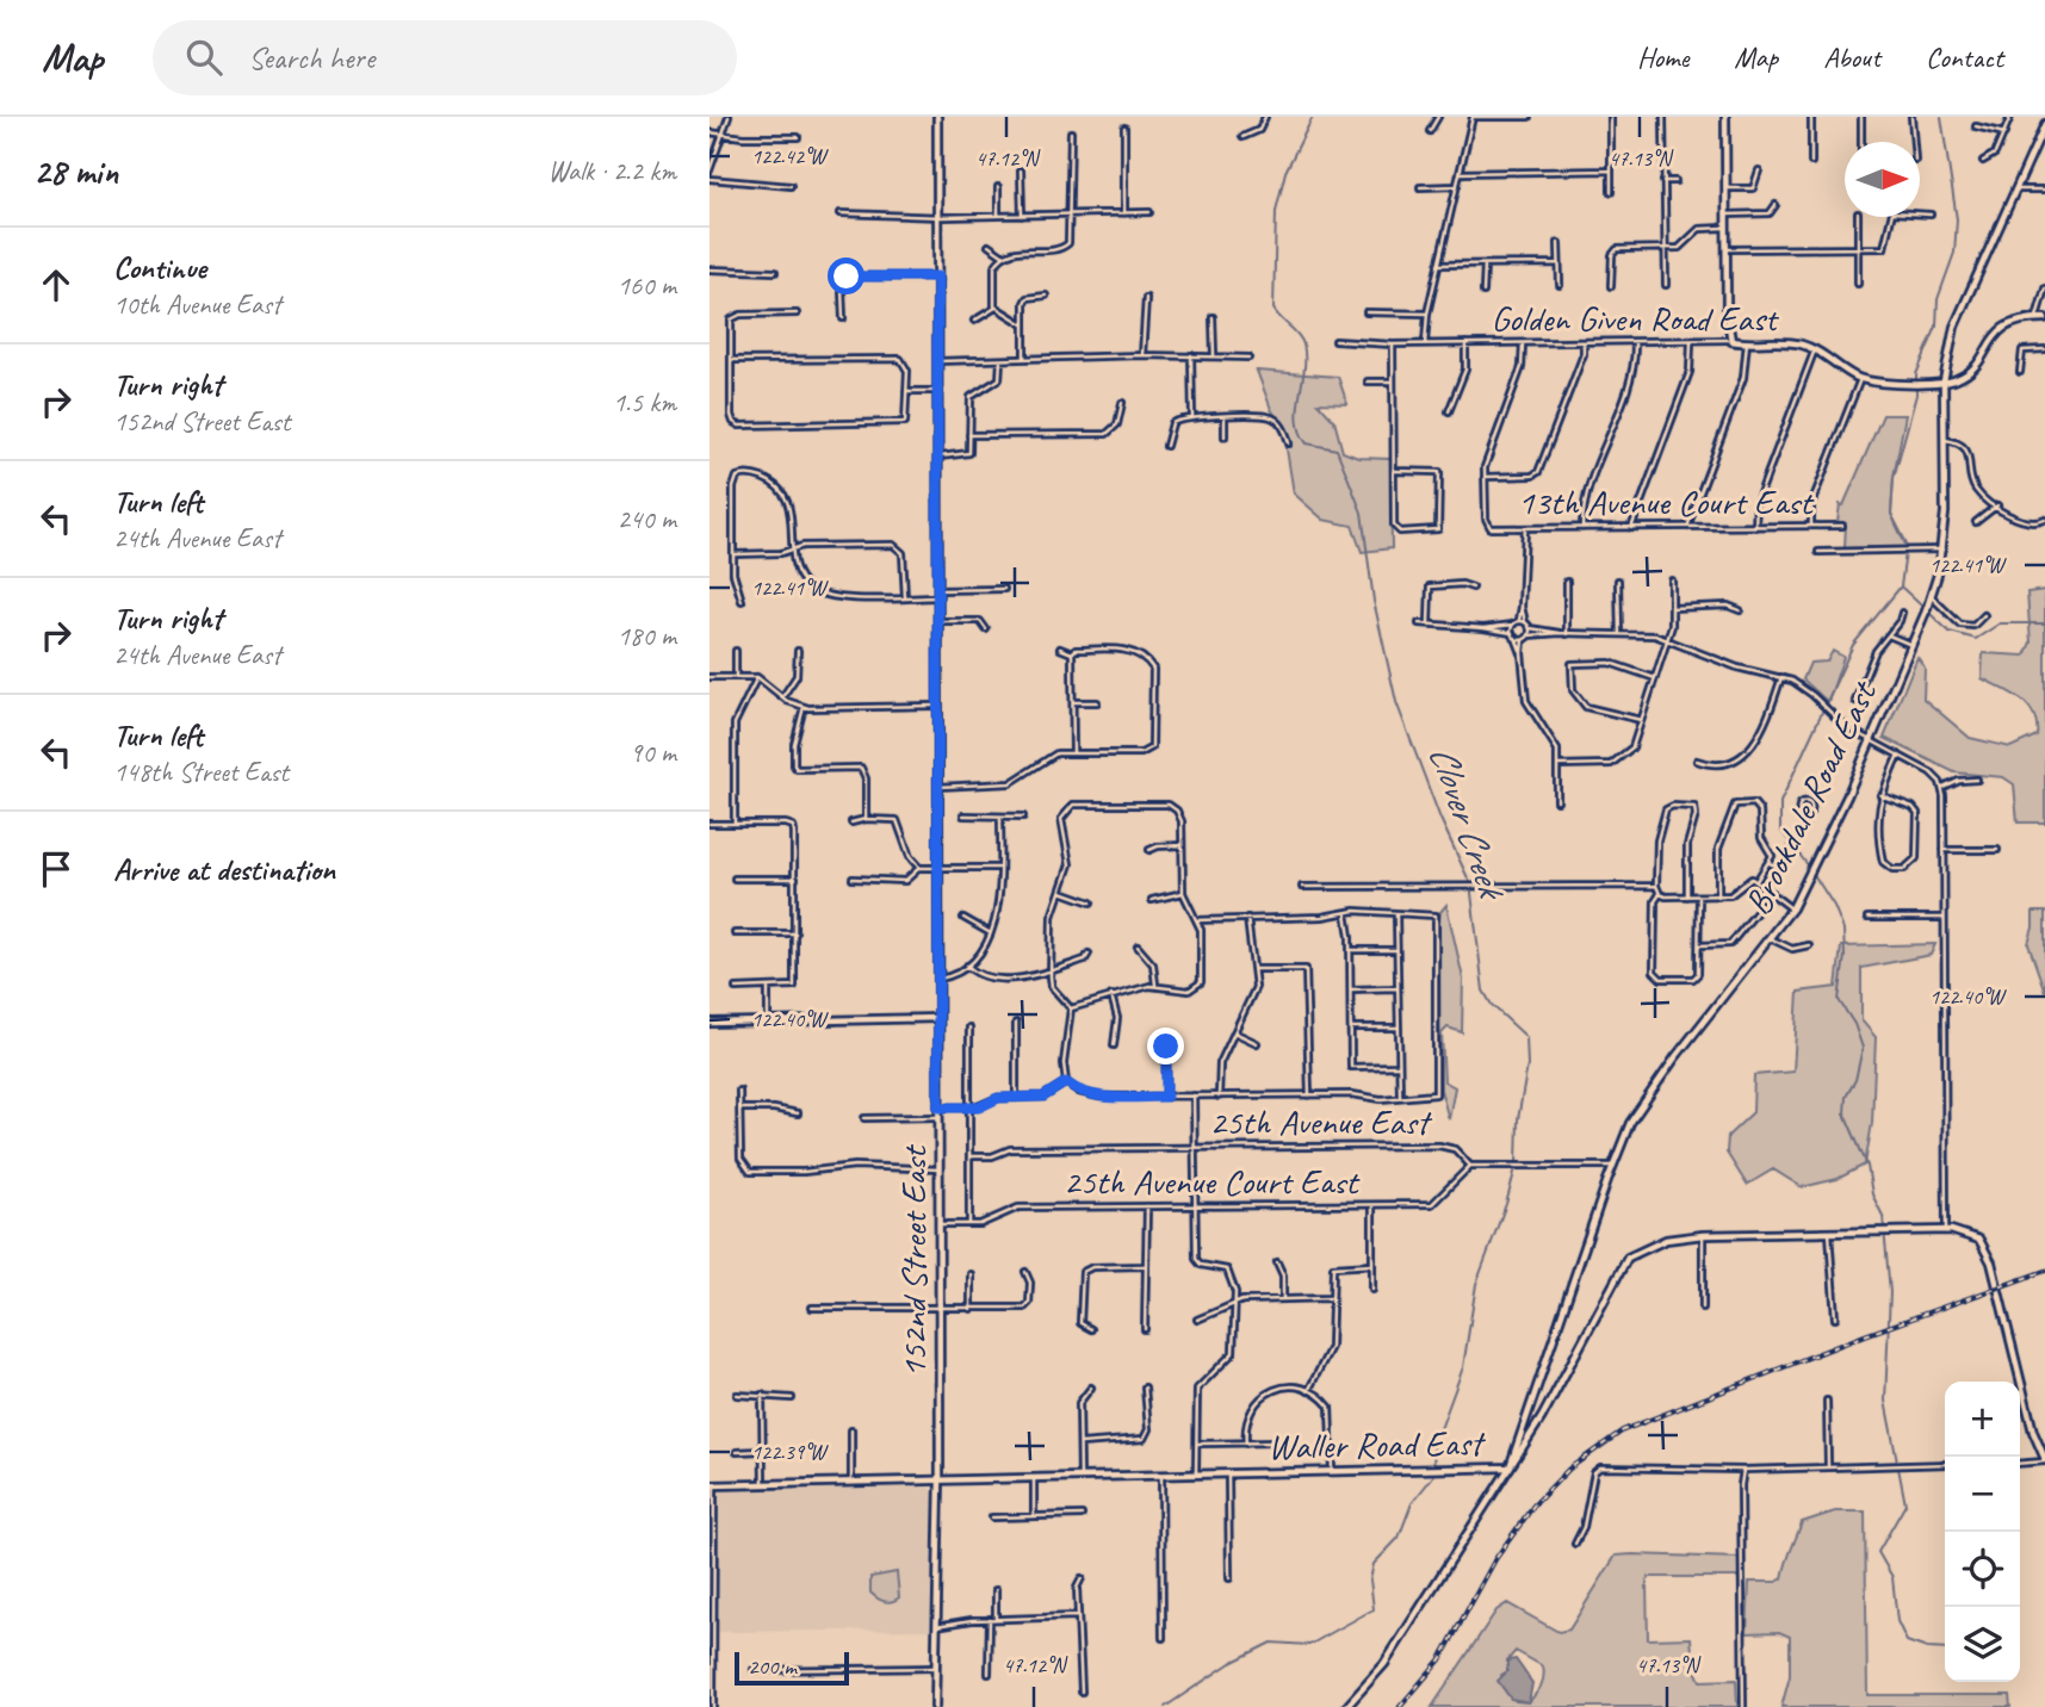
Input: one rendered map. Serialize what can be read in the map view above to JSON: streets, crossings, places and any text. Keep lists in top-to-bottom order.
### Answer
{
  "streets": {
    "main road": [
      "Golden Given Road East",
      "Brookdale Road East",
      "152nd Street East",
      "Waller Road East"
    ],
    "street": ["13th Avenue Court East", "25th Avenue East", "25th Avenue Court East"]
  },
  "crossings": [
    ["Brookdale Road East", "25th Avenue East"],
    ["Brookdale Road East", "Waller Road East"],
    ["25th Avenue East", "25th Avenue Court East"],
    ["25th Avenue Court East", "152nd Street East"],
    ["152nd Street East", "Waller Road East"]
  ],
  "water": ["Clover Creek"],
  "scale_bar": "200 m",
  "north": "right",
  "page": {
    "header": "Map",
    "search": "Search here",
    "nav": [
      "Home",
      "Map",
      "About",
      "Contact"
    ],
    "heading": ["28 min", "Walk · 2.2 km"],
    "list": [
      ["Continue", "10th Avenue East", "160 m"],
      ["Turn right", "152nd Street East", "1.5 km"],
      ["Turn left", "24th Avenue East", "240 m"],
      ["Turn right", "24th Avenue East", "180 m"],
      ["Turn left", "148th Street East", "90 m"],
      "Arrive at destination"
    ],
    "map_buttons": ["+", "−"],
    "scale": "200 m"
  },
  "coordinates": [
    "122.42°W",
    "47.12°N",
    "47.13°N",
    "122.41°W",
    "122.40°W",
    "122.39°W"
  ]
}
